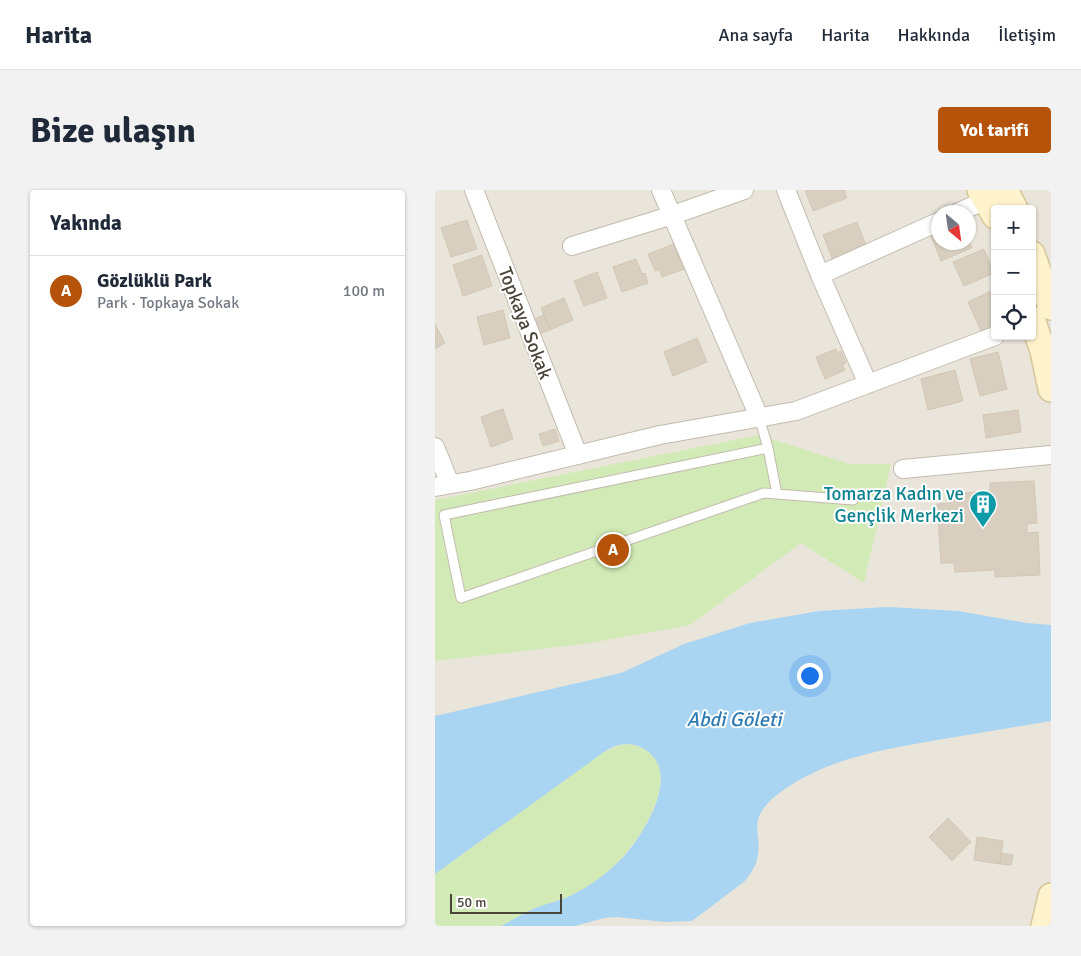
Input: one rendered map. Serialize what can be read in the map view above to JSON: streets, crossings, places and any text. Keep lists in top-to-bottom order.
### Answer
{
  "streets": {
    "street": ["Topkaya Sokak"]
  },
  "water": ["Abdi Göleti"],
  "places": {
    "building": ["Tomarza Kadın ve Gençlik Merkezi"]
  },
  "scale_bar": "50 m",
  "north": "bottom right",
  "page": {
    "header": "Harita",
    "nav": [
      "Ana sayfa",
      "Harita",
      "Hakkında",
      "İletişim"
    ],
    "buttons": "Yol tarifi",
    "title": "Bize ulaşın",
    "heading": "Yakında",
    "map_buttons": ["+", "−"],
    "list": [
      {
        "mark": "A",
        "name": "Gözlüklü Park",
        "note": "Park · Topkaya Sokak",
        "value": "100 m"
      }
    ],
    "pins": "A",
    "scale": "50 m"
  }
}
